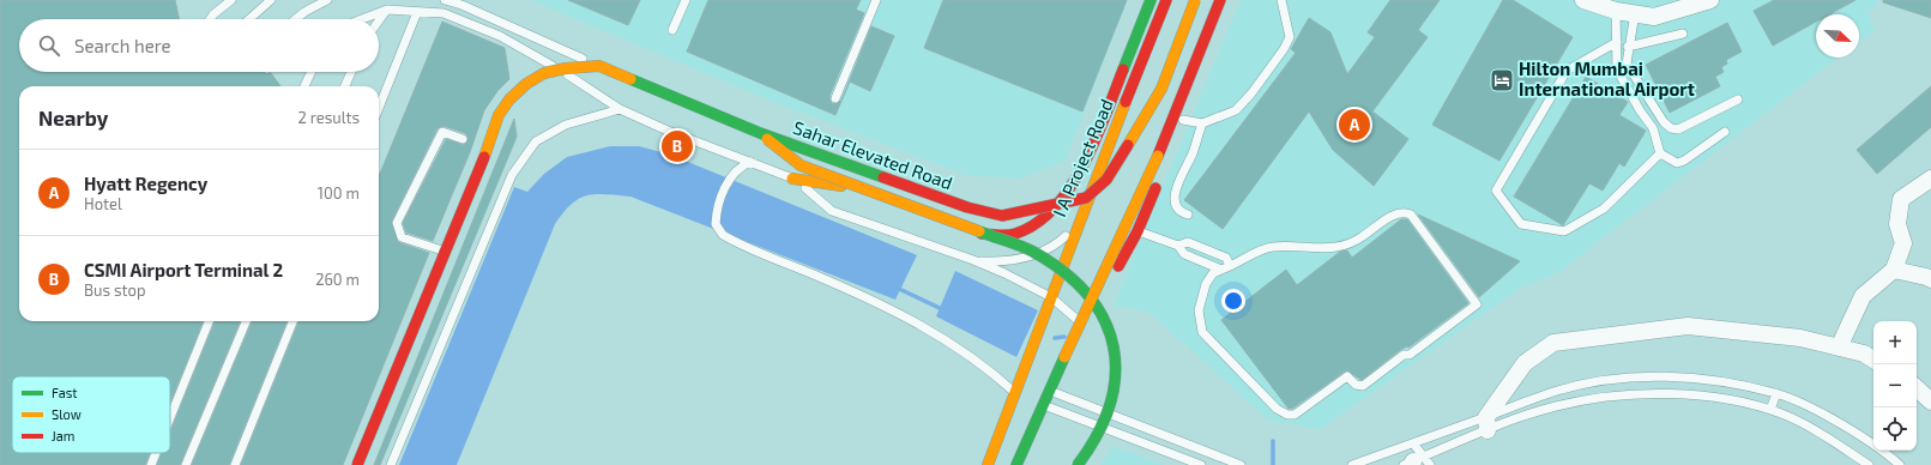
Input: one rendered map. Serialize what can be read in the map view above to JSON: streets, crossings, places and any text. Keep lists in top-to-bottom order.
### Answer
{
  "streets": {
    "main road": ["Sahar Elevated Road", "I A Project Road"]
  },
  "places": {
    "hotel": ["Hilton Mumbai International Airport"]
  },
  "legend": ["Fast", "Slow", "Jam"],
  "north": "bottom right",
  "page": {
    "search": "Search here",
    "heading": ["Nearby", "2 results"],
    "pins": ["A", "B"],
    "list": [
      {
        "mark": "A",
        "name": "Hyatt Regency",
        "note": "Hotel",
        "value": "100 m"
      },
      {
        "mark": "B",
        "name": "CSMI Airport Terminal 2",
        "note": "Bus stop",
        "value": "260 m"
      }
    ],
    "map_buttons": ["+", "−"]
  }
}
